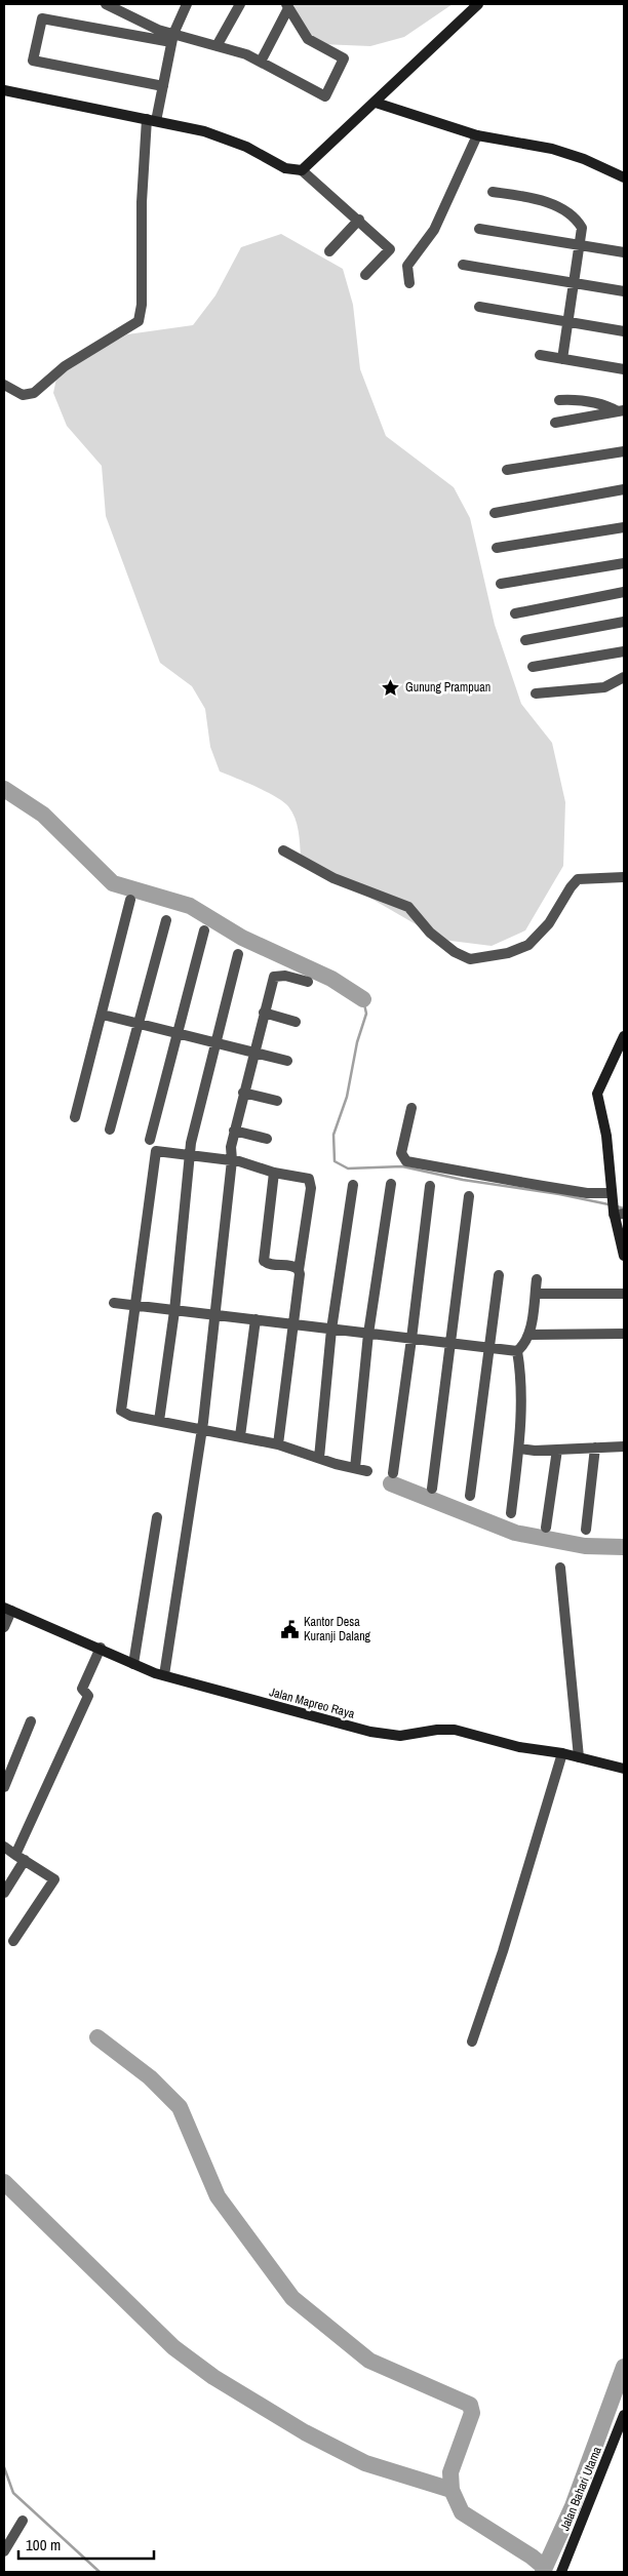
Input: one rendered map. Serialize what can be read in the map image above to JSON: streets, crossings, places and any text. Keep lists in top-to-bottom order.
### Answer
{
  "streets": {
    "street": ["Jalan Mapreo Raya", "Jalan Bahari Utama"]
  },
  "places": {
    "place": ["Gunung Prampuan"],
    "public building": ["Kantor Desa Kuranji Dalang"]
  },
  "scale_bar": "100 m"
}
